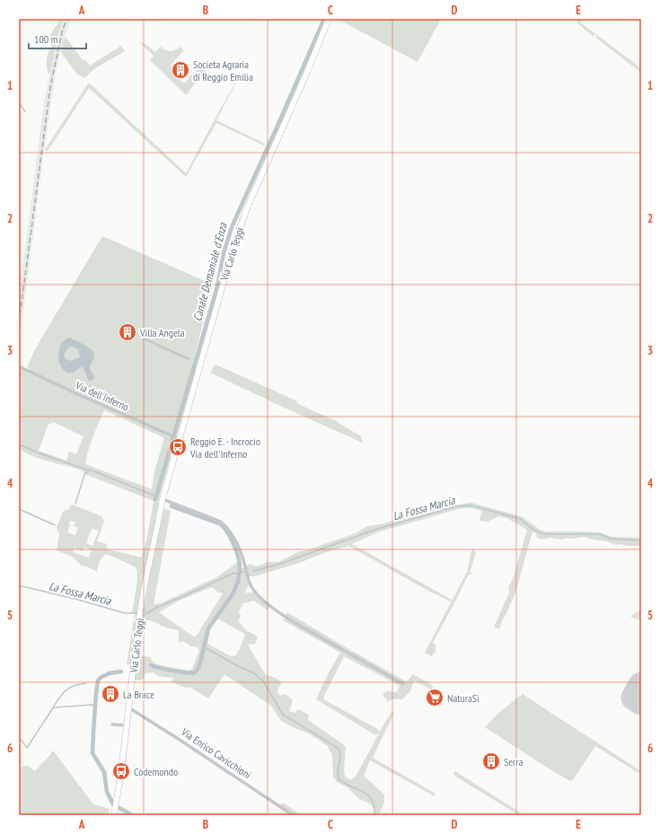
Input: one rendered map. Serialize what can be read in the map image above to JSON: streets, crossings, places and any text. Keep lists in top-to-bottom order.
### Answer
{
  "streets": {
    "main road": ["Via Carlo Teggi"],
    "street": ["Via dell'Inferno", "Via Enrico Cavicchioni"]
  },
  "crossings": [
    ["Via Carlo Teggi", "Via dell'Inferno"],
    ["Via Carlo Teggi", "Via Enrico Cavicchioni"]
  ],
  "water": ["Canale Demaniale d'Enza", "La Fossa Marcia"],
  "places": {
    "building": [
      "Societa Agraria di Reggio Emilia",
      "Villa Angela",
      "La Brace",
      "Serra"
    ],
    "bus stop": ["Reggio E. - Incrocio Via dell'Inferno", "Codemondo"],
    "supermarket": ["NaturaSì"]
  },
  "scale_bar": "100 m",
  "grid": {
    "columns": [
      "A",
      "B",
      "C",
      "D",
      "E"
    ],
    "rows": [
      "1",
      "2",
      "3",
      "4",
      "5",
      "6"
    ]
  }
}
